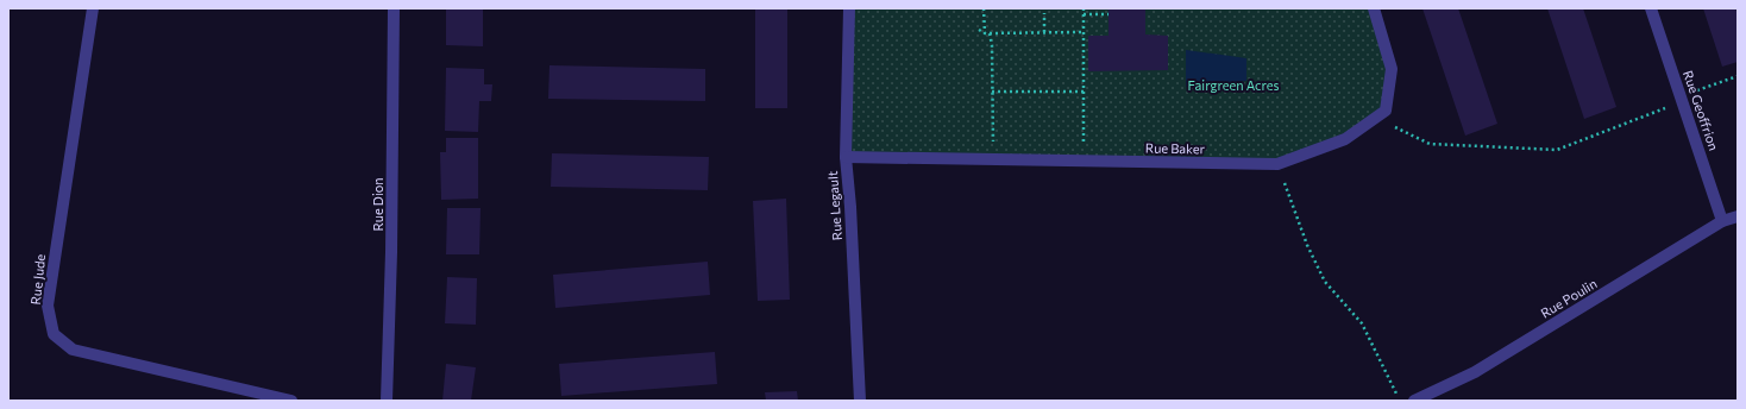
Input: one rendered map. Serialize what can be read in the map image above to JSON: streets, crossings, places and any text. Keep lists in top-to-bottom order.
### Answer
{
  "streets": {
    "street": [
      "Rue Geoffrion",
      "Rue Baker",
      "Rue Dion",
      "Rue Legault",
      "Rue Jude",
      "Rue Poulin"
    ]
  },
  "crossings": [
    ["Rue Geoffrion", "Rue Poulin"],
    ["Rue Baker", "Rue Legault"]
  ],
  "parks": ["Fairgreen Acres"]
}
